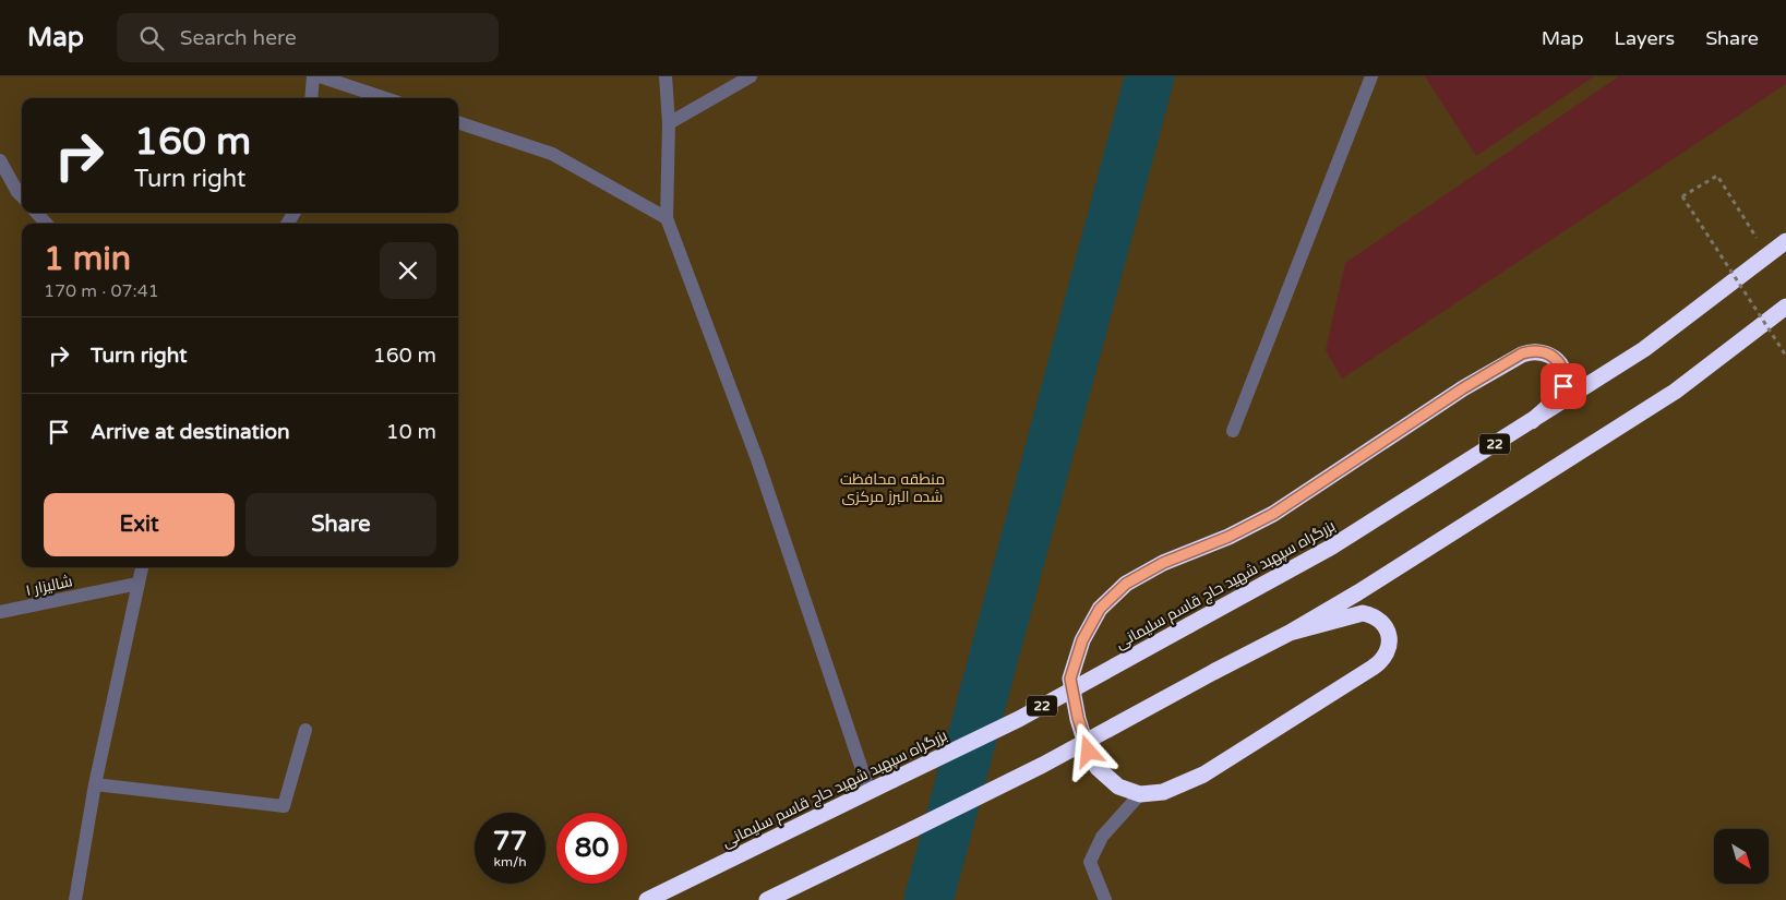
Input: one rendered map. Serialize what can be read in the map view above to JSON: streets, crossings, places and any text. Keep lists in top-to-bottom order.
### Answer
{
  "streets": {
    "highway": ["22", "بزرگراه سپهبد شهید حاج قاسم سلیمانی"],
    "street": ["شالیزار ۱"]
  },
  "parks": ["منطقه محافظت شده البرز مرکزی"],
  "north": "bottom right",
  "page": {
    "header": "Map",
    "search": "Search here",
    "nav": ["Map", "Layers", "Share"],
    "turn": ["160 m", "Turn right"],
    "heading": ["1 min", "170 m · 07:41"],
    "list": [
      {
        "name": "Turn right",
        "value": "160 m"
      },
      {
        "name": "Arrive at destination",
        "value": "10 m"
      }
    ],
    "buttons": ["Exit", "Share"],
    "speed": "77 km/h",
    "limit": "80"
  }
}
